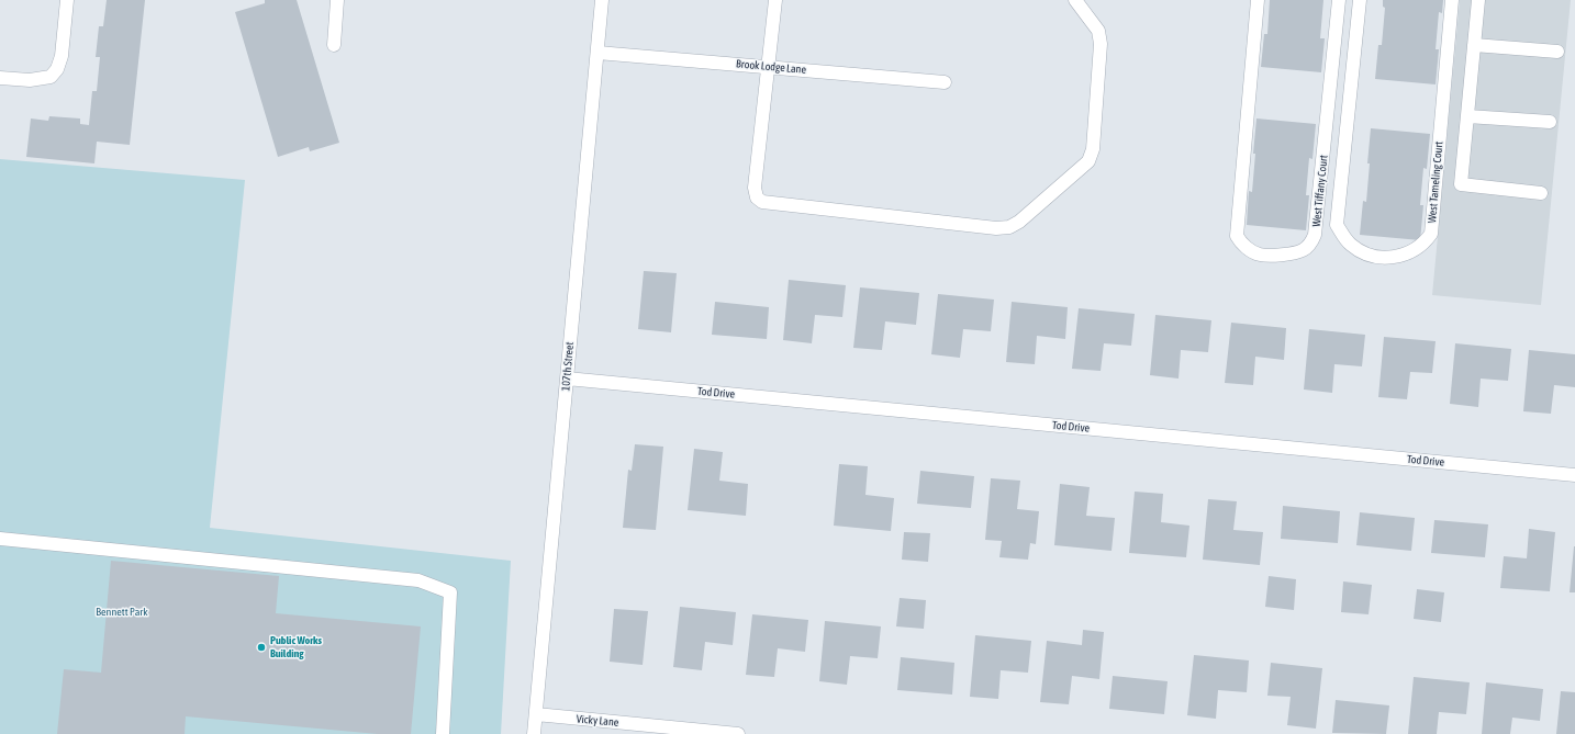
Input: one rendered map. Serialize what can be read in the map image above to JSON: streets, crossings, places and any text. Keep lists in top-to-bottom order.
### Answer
{
  "streets": {
    "street": [
      "Brook Lodge Lane",
      "West Tameling Court",
      "West Tiffany Court",
      "107th Street",
      "Tod Drive",
      "Vicky Lane"
    ]
  },
  "crossings": [
    ["Brook Lodge Lane", "107th Street"],
    ["107th Street", "Tod Drive"],
    ["107th Street", "Vicky Lane"]
  ],
  "parks": ["Bennett Park"],
  "places": ["Public Works Building"]
}
